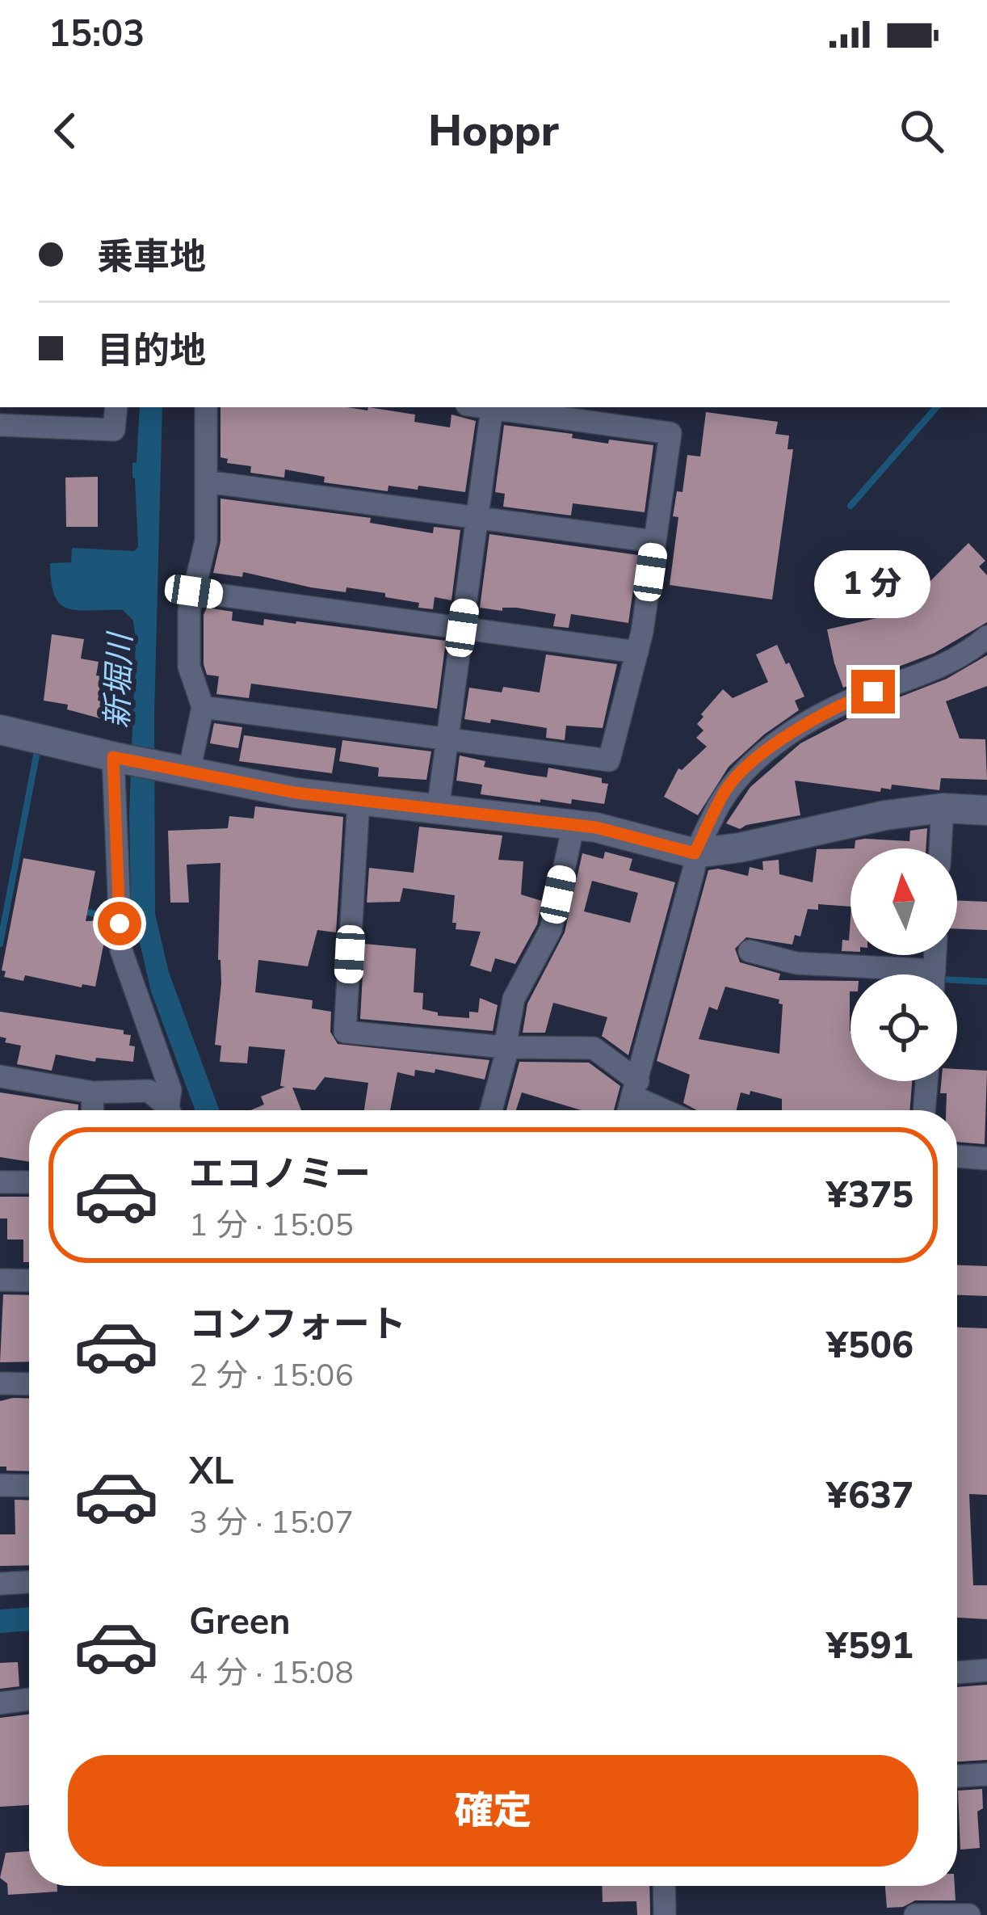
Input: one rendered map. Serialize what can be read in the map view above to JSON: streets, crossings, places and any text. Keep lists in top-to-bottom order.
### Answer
{
  "water": ["新堀川"],
  "north": "top",
  "page": {
    "status": "15:03",
    "header": "Hoppr",
    "banner": ["乗車地", "目的地"],
    "bubble": "1 分",
    "list": [
      {
        "name": "エコノミー",
        "note": "1 分 · 15:05",
        "value": "¥375"
      },
      {
        "name": "コンフォート",
        "note": "2 分 · 15:06",
        "value": "¥506"
      },
      {
        "name": "XL",
        "note": "3 分 · 15:07",
        "value": "¥637"
      },
      {
        "name": "Green",
        "note": "4 分 · 15:08",
        "value": "¥591"
      }
    ],
    "buttons": "確定"
  }
}
